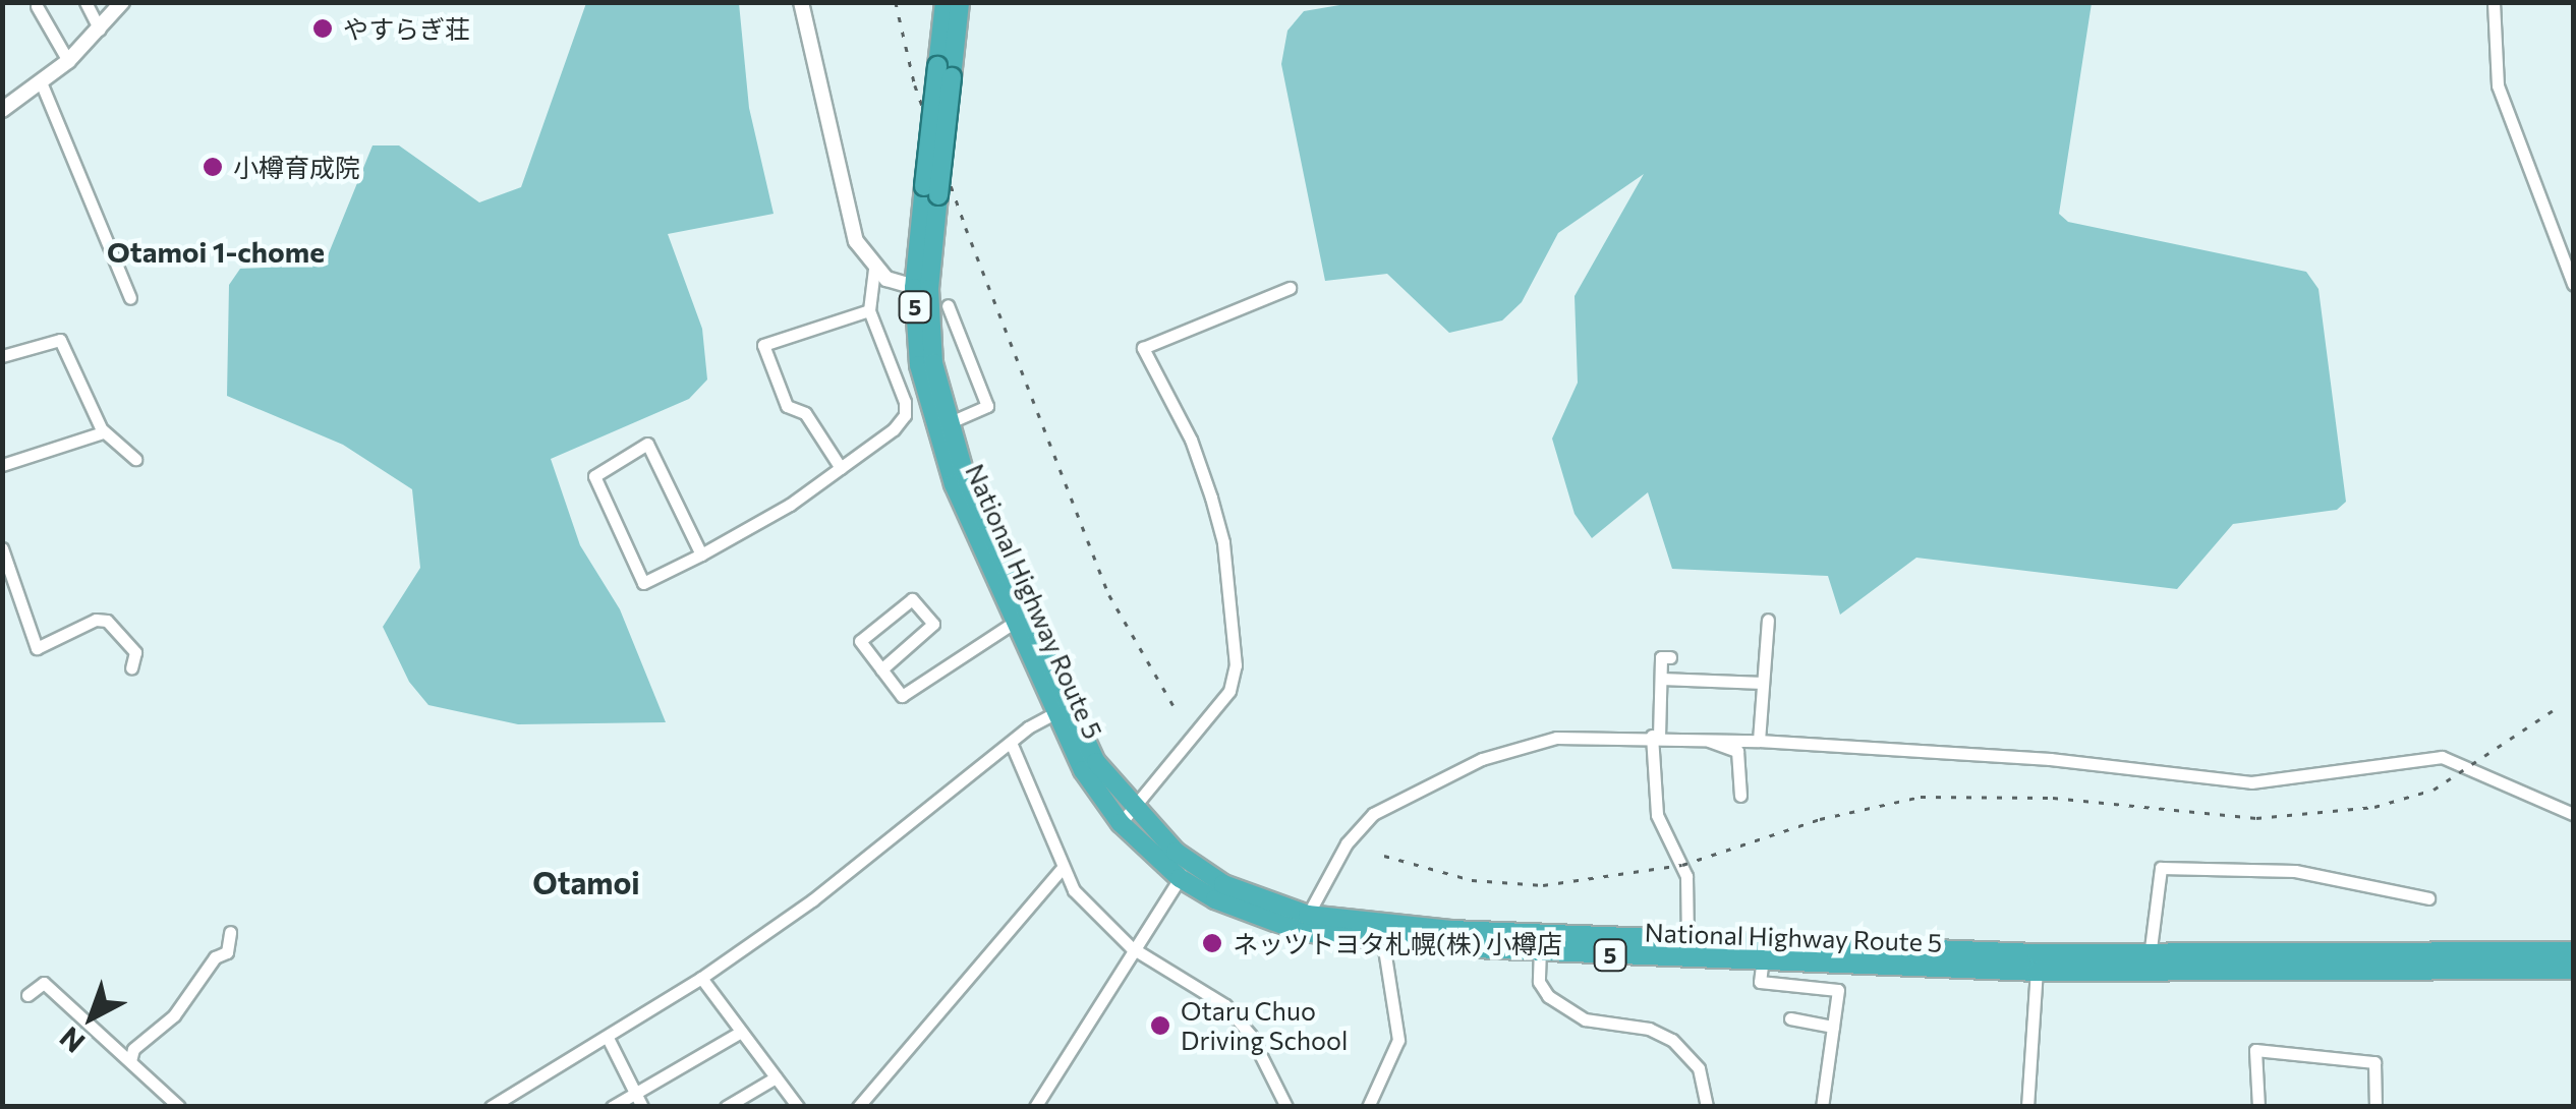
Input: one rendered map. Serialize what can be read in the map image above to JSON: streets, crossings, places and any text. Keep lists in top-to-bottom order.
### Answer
{
  "streets": {
    "highway": ["5", "National Highway Route 5"]
  },
  "districts": ["Otamoi 1-chome", "Otamoi"],
  "places": [
    "やすらぎ荘",
    "小樽育成院",
    "ネッツトヨタ札幌(株) 小樽店",
    "Otaru Chuo Driving School"
  ],
  "north": "bottom left"
}
